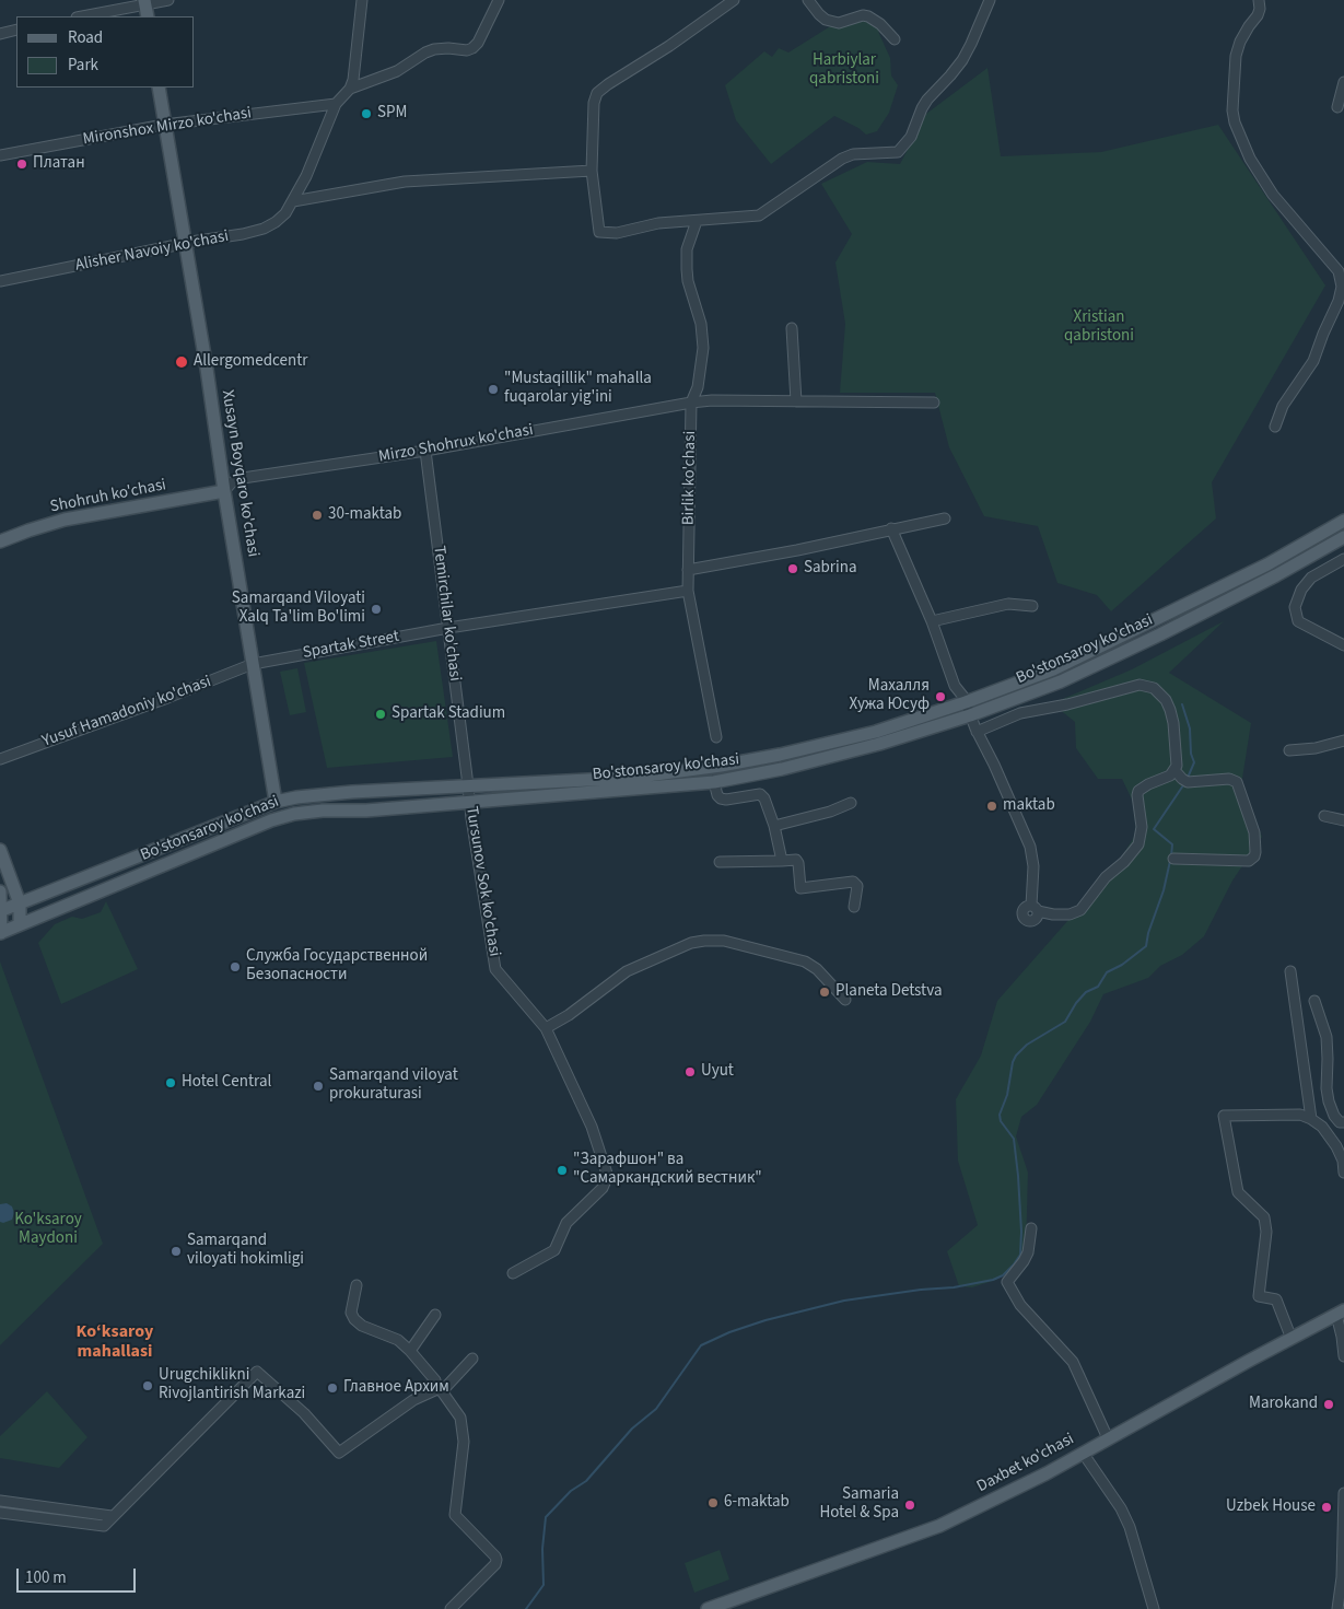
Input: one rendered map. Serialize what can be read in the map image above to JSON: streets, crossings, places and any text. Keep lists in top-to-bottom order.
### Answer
{
  "streets": {
    "main road": [
      "Xusayn Boyqaro ko'chasi",
      "Shohruh ko'chasi",
      "Bo'stonsaroy ko'chasi",
      "Daxbet ko'chasi"
    ],
    "street": [
      "Mironshox Mirzo ko'chasi",
      "Alisher Navoiy ko'chasi",
      "Mirzo Shohrux ko'chasi",
      "Birlik ko'chasi",
      "Temirchilar ko'chasi",
      "Spartak Street",
      "Yusuf Hamadoniy ko'chasi",
      "Tursunov Sok ko'chasi"
    ]
  },
  "crossings": [
    ["Mironshox Mirzo ko'chasi", "Alisher Navoiy ko'chasi"],
    ["Mironshox Mirzo ko'chasi", "Xusayn Boyqaro ko'chasi"],
    ["Alisher Navoiy ko'chasi", "Xusayn Boyqaro ko'chasi"],
    ["Mirzo Shohrux ko'chasi", "Xusayn Boyqaro ko'chasi"],
    ["Mirzo Shohrux ko'chasi", "Birlik ko'chasi"],
    ["Mirzo Shohrux ko'chasi", "Shohruh ko'chasi"],
    ["Mirzo Shohrux ko'chasi", "Temirchilar ko'chasi"],
    ["Xusayn Boyqaro ko'chasi", "Shohruh ko'chasi"],
    ["Xusayn Boyqaro ko'chasi", "Spartak Street"],
    ["Xusayn Boyqaro ko'chasi", "Bo'stonsaroy ko'chasi"],
    ["Xusayn Boyqaro ko'chasi", "Yusuf Hamadoniy ko'chasi"],
    ["Birlik ko'chasi", "Spartak Street"],
    ["Temirchilar ko'chasi", "Spartak Street"],
    ["Temirchilar ko'chasi", "Bo'stonsaroy ko'chasi"],
    ["Temirchilar ko'chasi", "Tursunov Sok ko'chasi"],
    ["Spartak Street", "Yusuf Hamadoniy ko'chasi"],
    ["Bo'stonsaroy ko'chasi", "Tursunov Sok ko'chasi"]
  ],
  "districts": ["Ko‘ksaroy mahallasi"],
  "parks": ["Harbiylar qabristoni", "Xristian qabristoni", "Ko'ksaroy Maydoni"],
  "places": [
    "SPM",
    "Платан",
    "Allergomedcentr",
    "\"Mustaqillik\" mahalla fuqarolar yig'ini",
    "30-maktab",
    "Sabrina",
    "Samarqand Viloyati Xalq Ta'lim Bo'limi",
    "Махалля Хужа Юсуф",
    "Spartak Stadium",
    "maktab",
    "Служба Государственной Безопасности",
    "Planeta Detstva",
    "Uyut",
    "Hotel Central",
    "Samarqand viloyat prokuraturasi",
    "\"Зарафшон\" ва \"Самаркандский вестник\"",
    "Samarqand viloyati hokimligi",
    "Urugchiklikni Rivojlantirish Markazi",
    "Главное Архим",
    "Marokand",
    "6-maktab",
    "Samaria Hotel & Spa",
    "Uzbek House"
  ],
  "legend": ["Road", "Park"],
  "scale_bar": "100 m"
}
